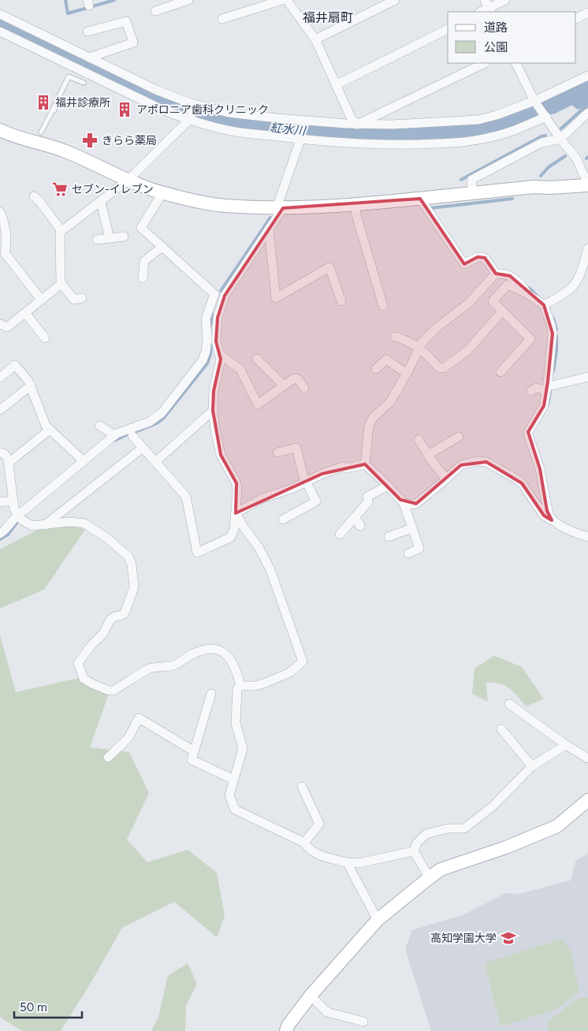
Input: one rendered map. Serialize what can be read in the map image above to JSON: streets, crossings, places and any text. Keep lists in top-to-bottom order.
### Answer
{
  "districts": ["福井扇町"],
  "water": ["紅水川"],
  "places": {
    "building": ["福井診療所", "アポロニア歯科クリニック"],
    "pharmacy": ["きらら薬局"],
    "supermarket": ["セブン-イレブン"],
    "school or university": ["高知学園大学"]
  },
  "legend": ["道路", "公園"],
  "scale_bar": "50 m"
}
